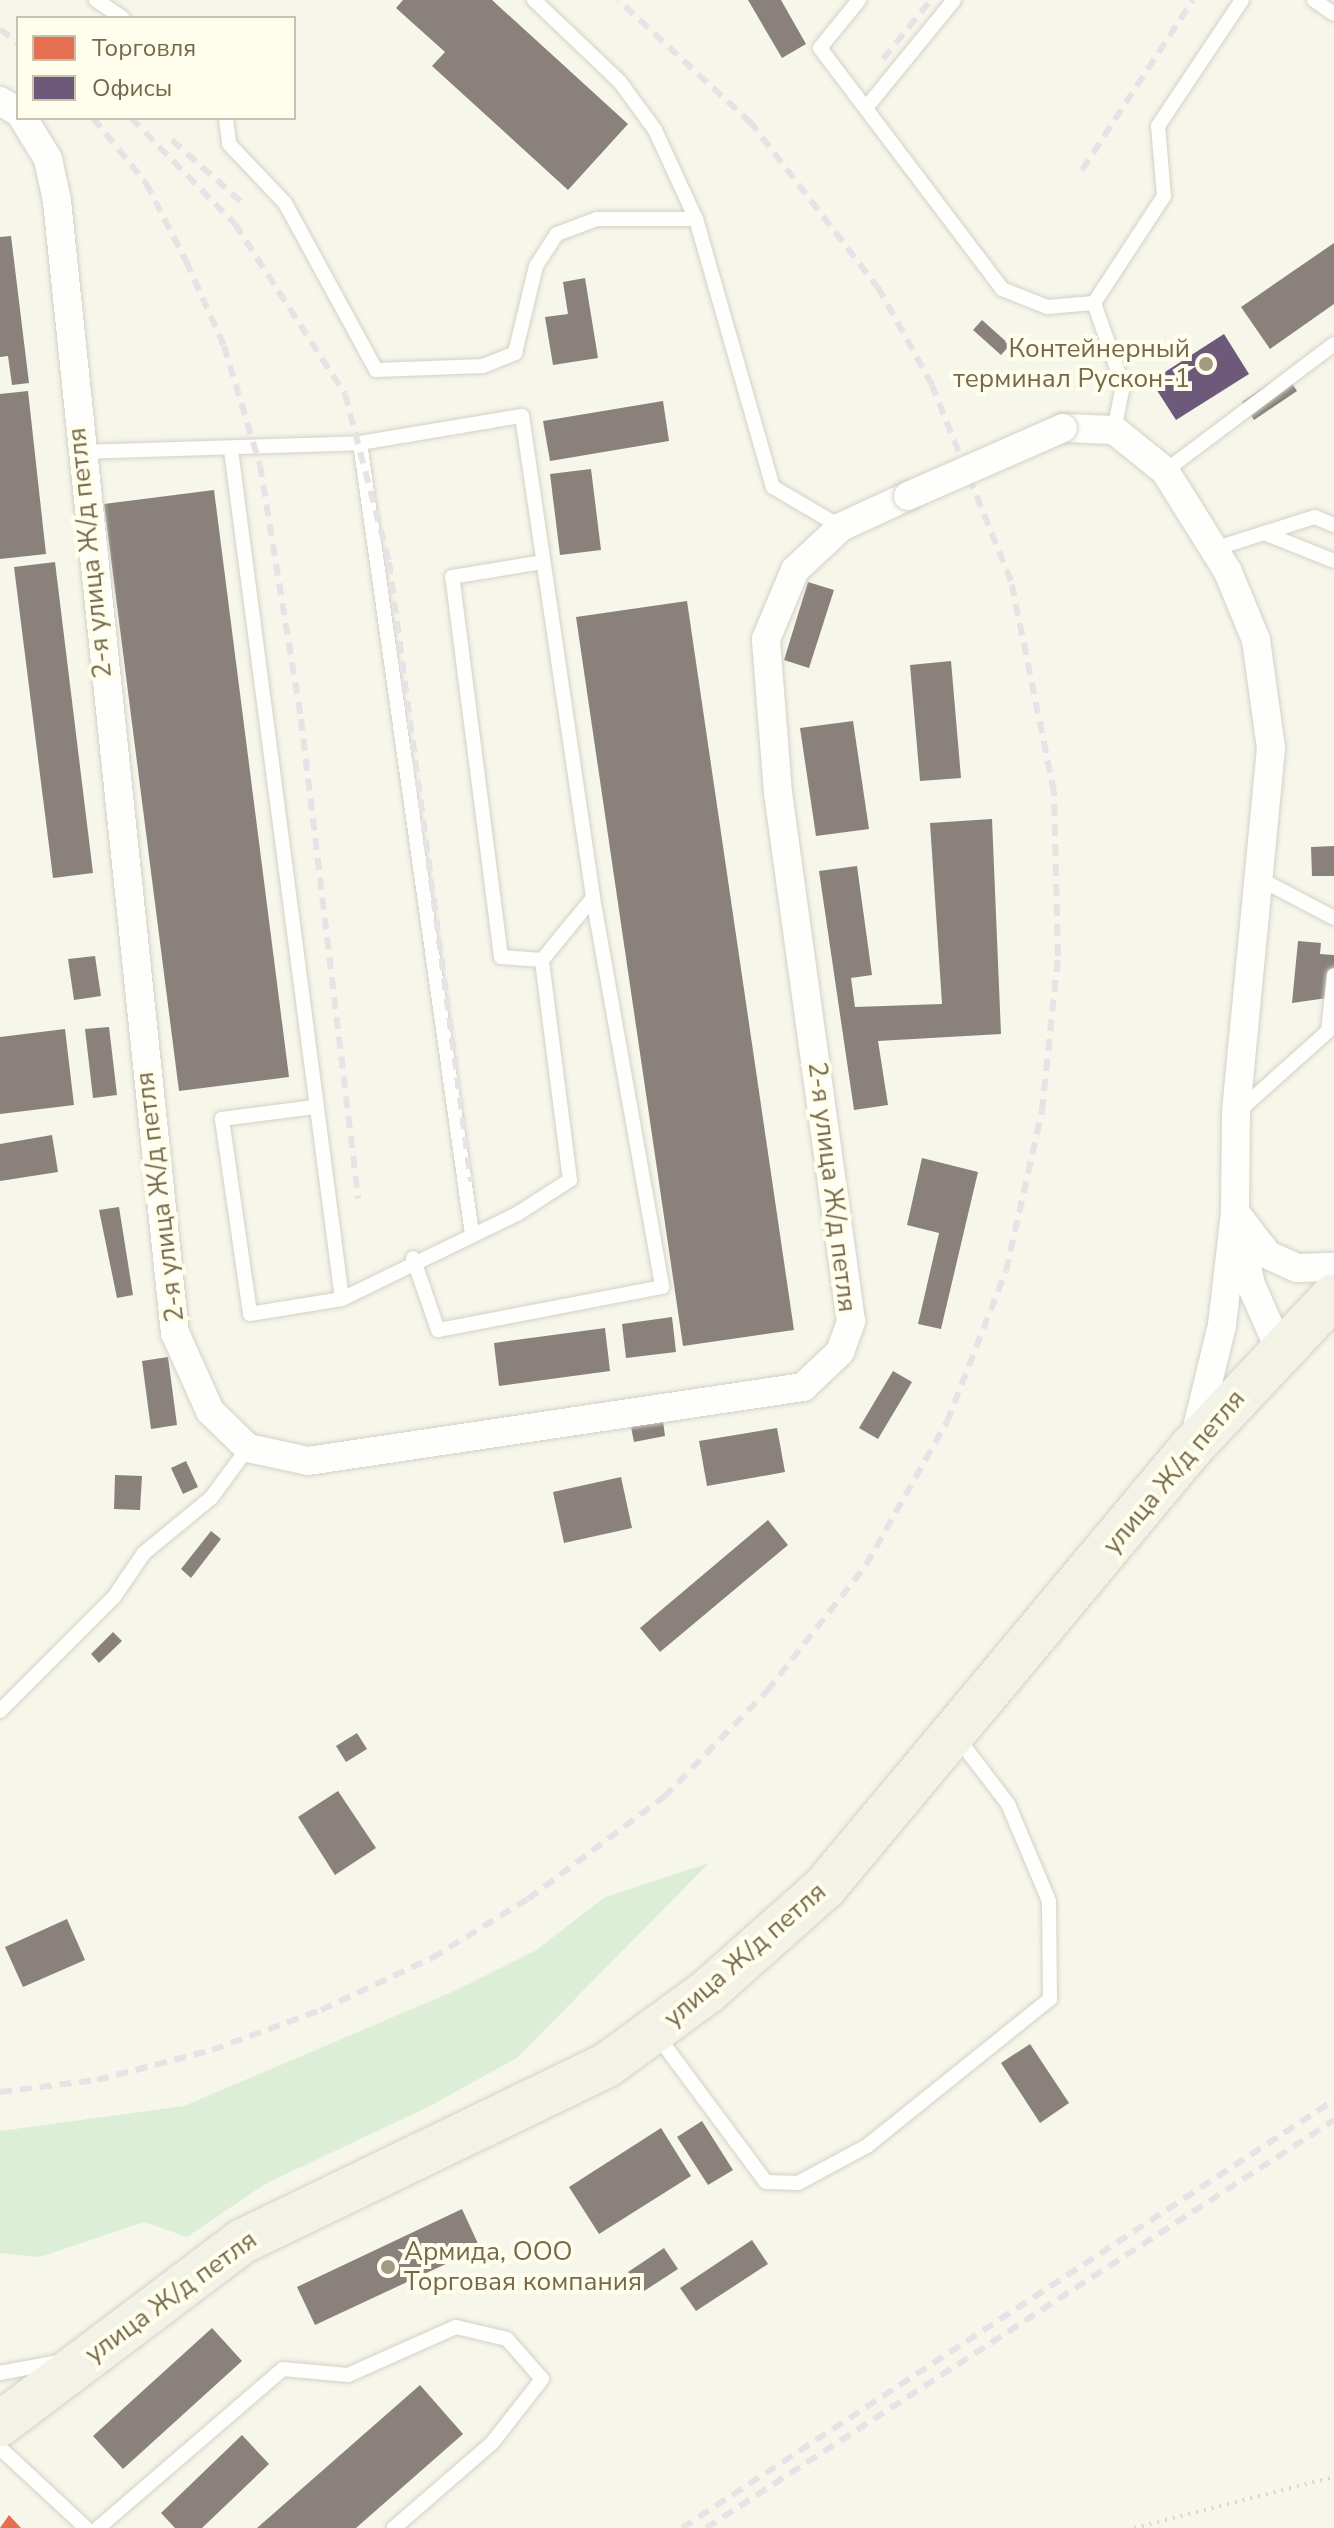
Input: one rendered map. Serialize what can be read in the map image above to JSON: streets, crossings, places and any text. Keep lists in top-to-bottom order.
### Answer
{
  "streets": {
    "main road": ["улица Ж/д петля"],
    "street": ["2-я улица Ж/д петля"]
  },
  "places": ["Контейнерный терминал Рускон-1", "Армида, ООО Торговая компания"],
  "legend": ["Торговля", "Офисы"]
}
